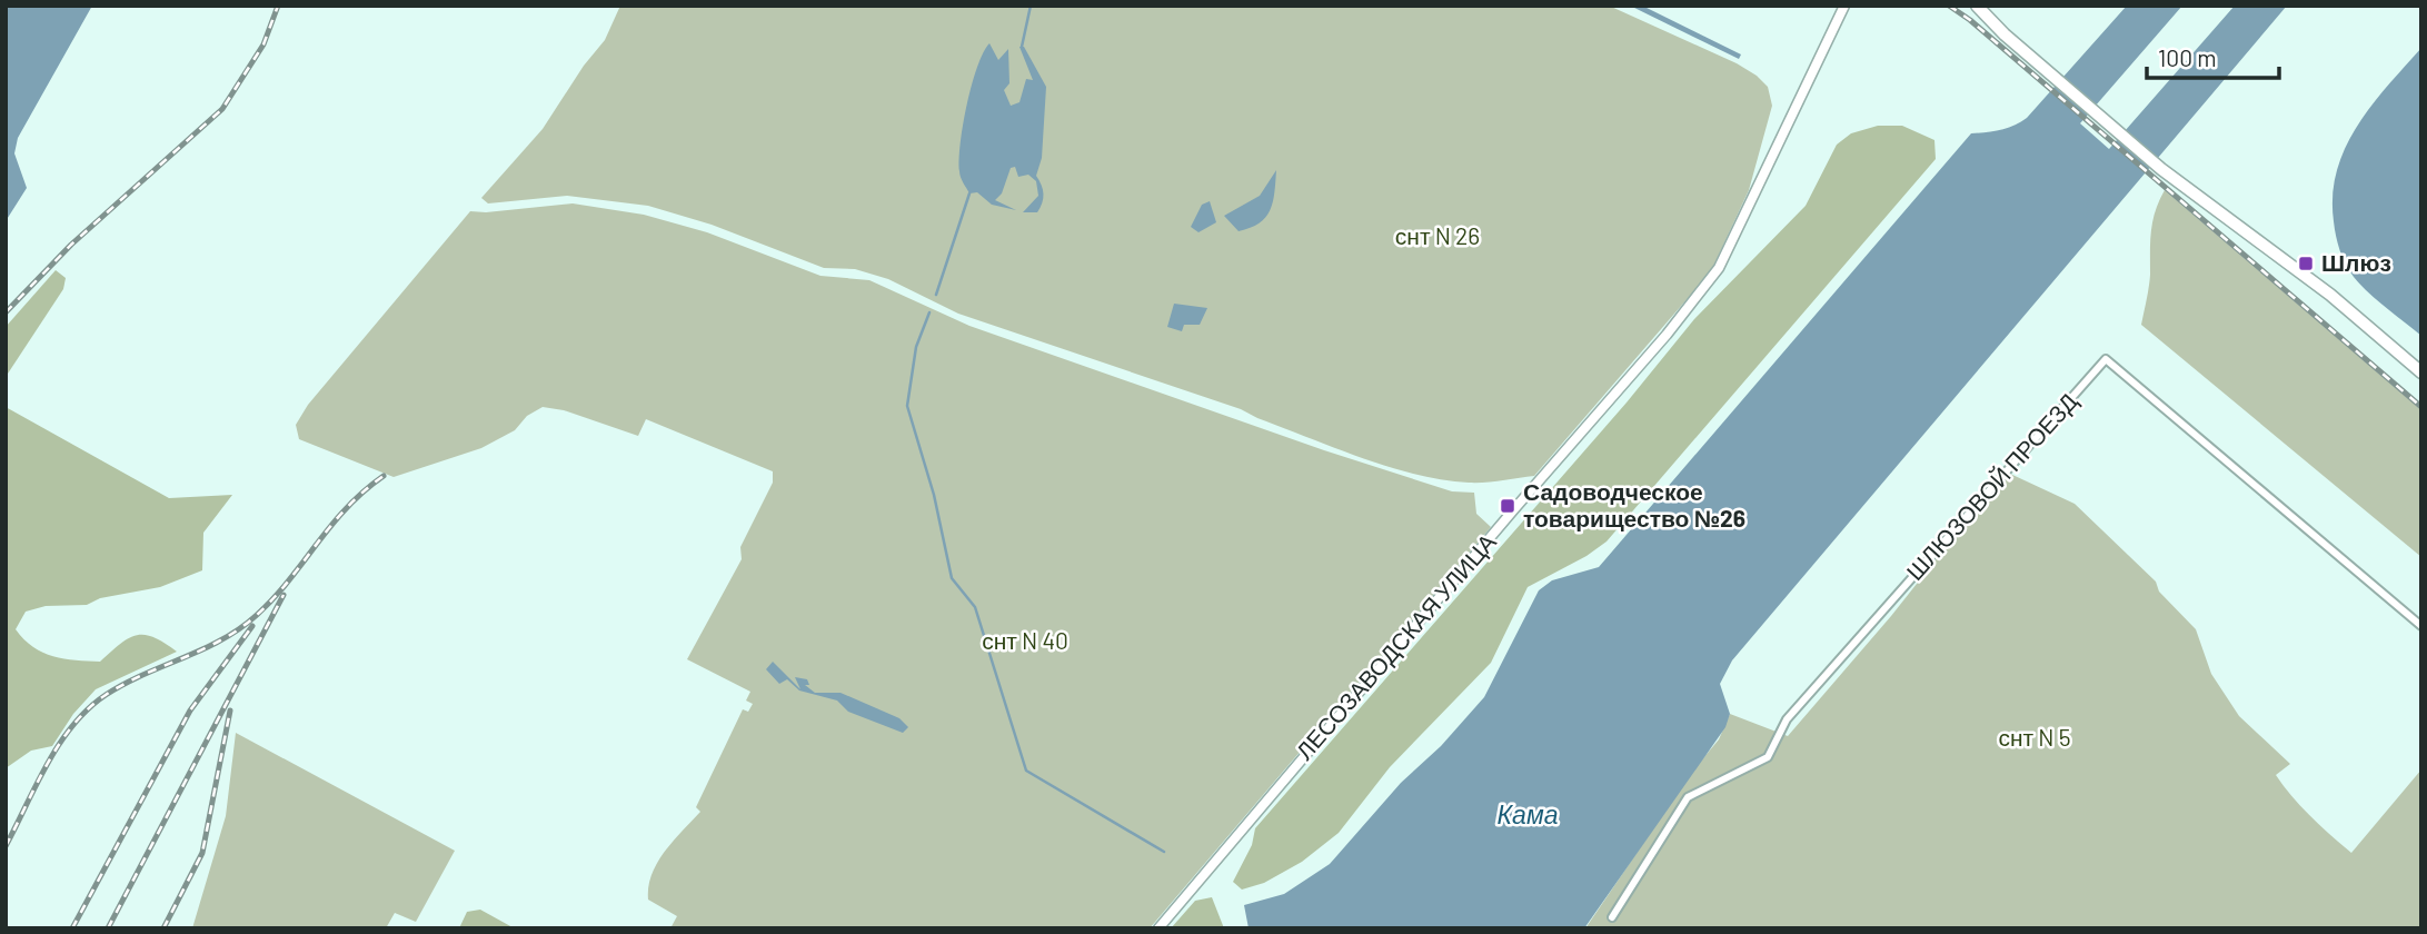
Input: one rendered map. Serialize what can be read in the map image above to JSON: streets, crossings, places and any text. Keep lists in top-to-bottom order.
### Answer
{
  "streets": {
    "street": ["ШЛЮЗОВОЙ ПРОЕЗД", "ЛЕСОЗАВОДСКАЯ УЛИЦА"]
  },
  "water": ["Кама"],
  "parks": ["снт N 26", "снт N 40", "снт N 5"],
  "places": {
    "transit": ["Шлюз", "Садоводческое товарищество №26"]
  },
  "scale_bar": "100 m"
}
